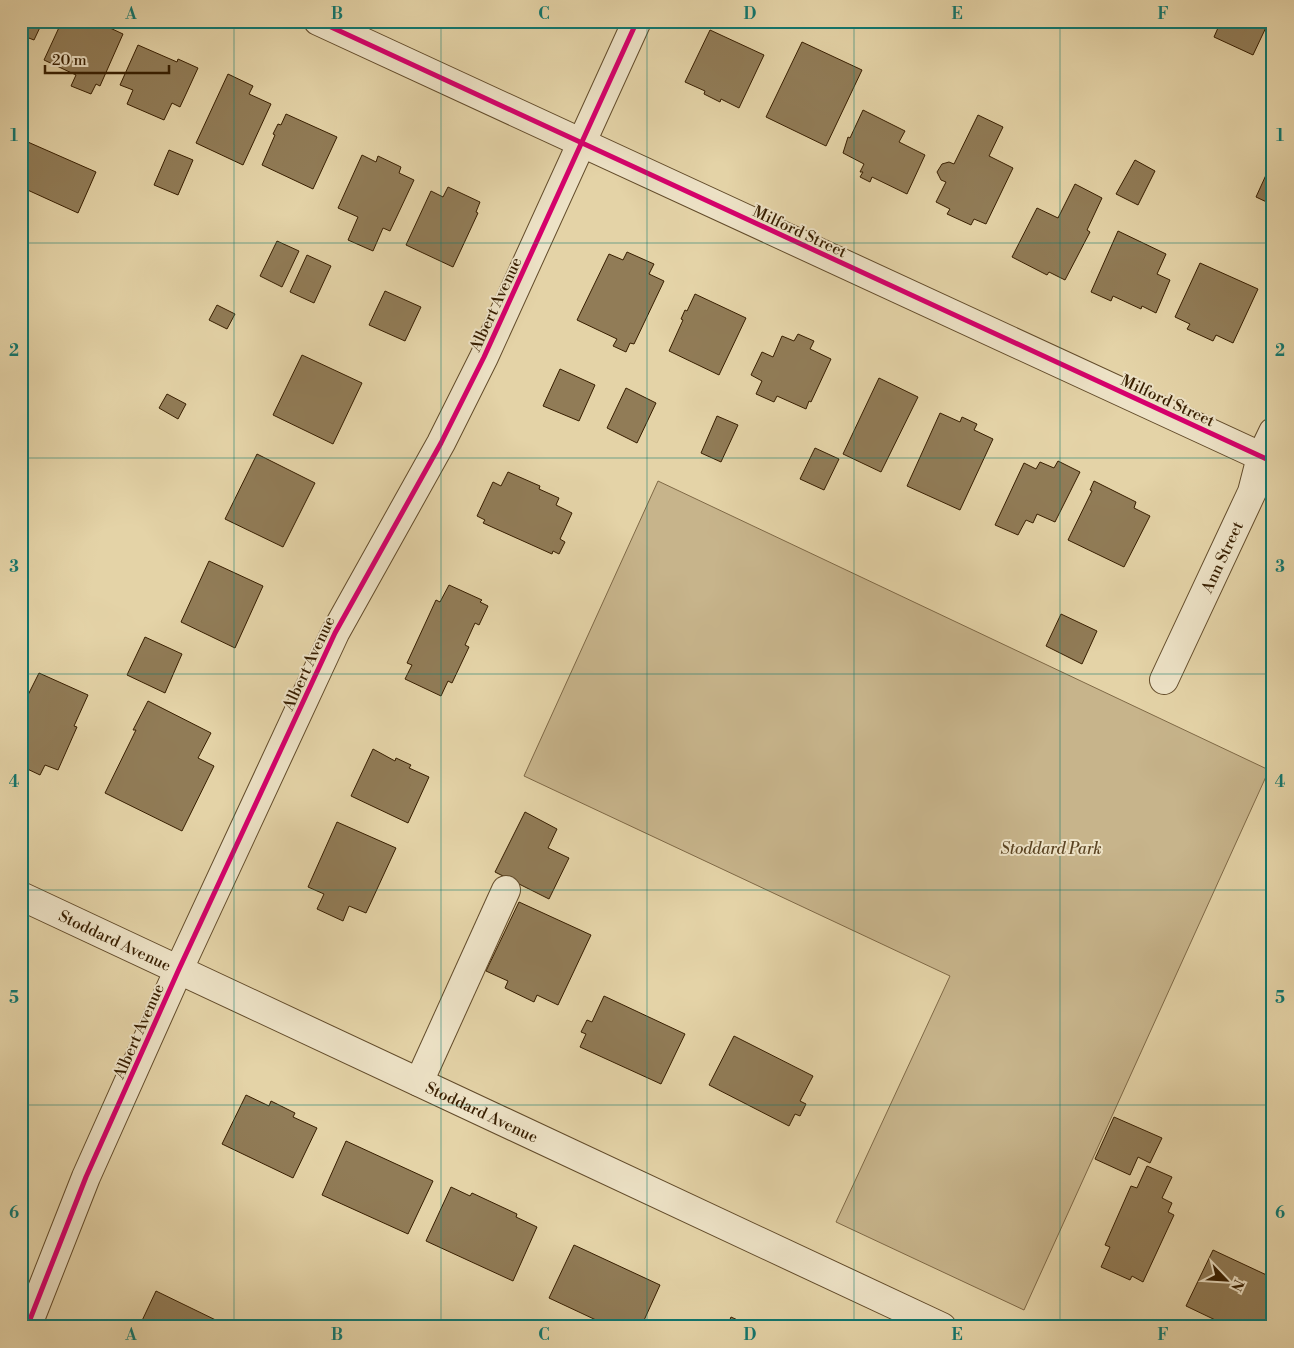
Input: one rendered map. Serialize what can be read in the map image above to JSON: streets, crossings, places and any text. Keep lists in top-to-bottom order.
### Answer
{
  "streets": {
    "street": [
      "Milford Street",
      "Albert Avenue",
      "Ann Street",
      "Stoddard Avenue"
    ]
  },
  "crossings": [
    ["Milford Street", "Albert Avenue"],
    ["Milford Street", "Ann Street"],
    ["Albert Avenue", "Stoddard Avenue"]
  ],
  "parks": ["Stoddard Park"],
  "scale_bar": "20 m",
  "north": "bottom right",
  "grid": {
    "columns": [
      "A",
      "B",
      "C",
      "D",
      "E",
      "F"
    ],
    "rows": [
      "1",
      "2",
      "3",
      "4",
      "5",
      "6"
    ]
  }
}
